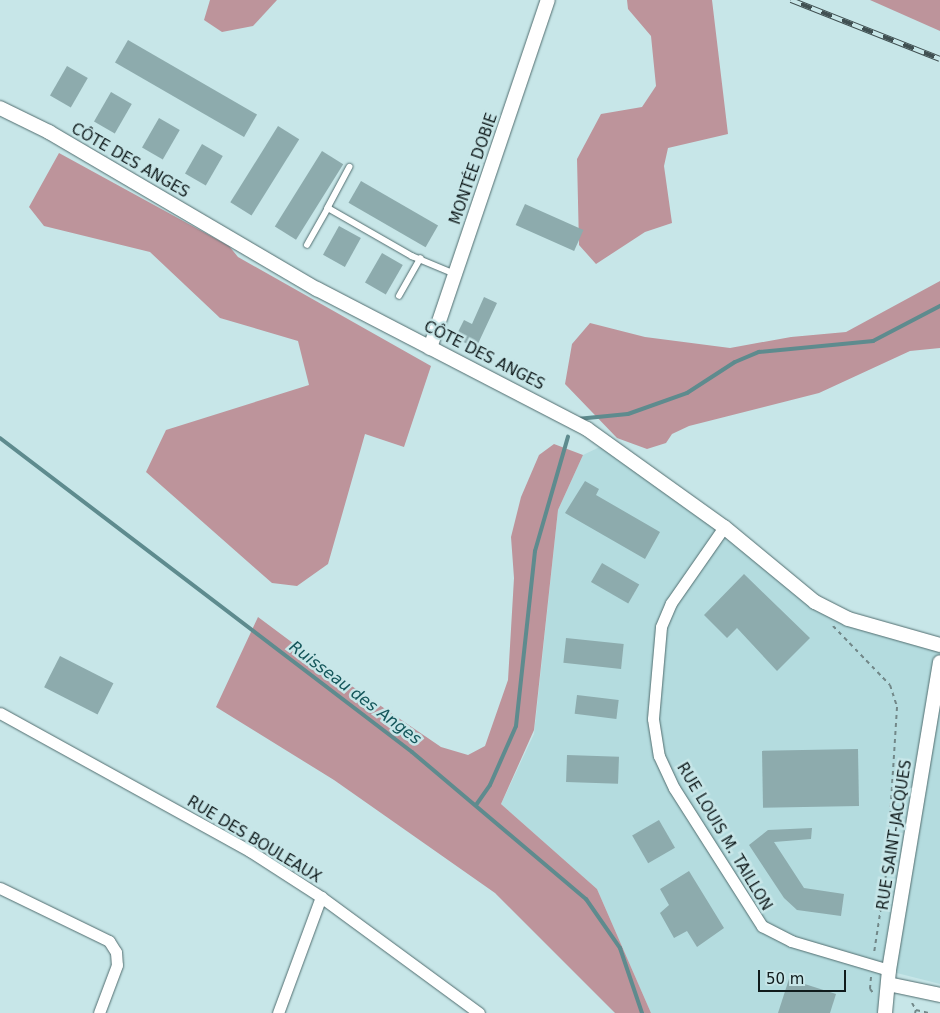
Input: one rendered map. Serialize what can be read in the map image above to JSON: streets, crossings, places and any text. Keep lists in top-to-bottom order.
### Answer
{
  "streets": {
    "street": [
      "CÔTE DES ANGES",
      "MONTÉE DOBIE",
      "RUE SAINT-JACQUES",
      "RUE LOUIS M. TAILLON",
      "RUE DES BOULEAUX"
    ]
  },
  "crossings": [
    ["CÔTE DES ANGES", "MONTÉE DOBIE"],
    ["CÔTE DES ANGES", "RUE LOUIS M. TAILLON"],
    ["RUE SAINT-JACQUES", "RUE LOUIS M. TAILLON"]
  ],
  "water": ["Ruisseau des Anges"],
  "scale_bar": "50 m"
}
